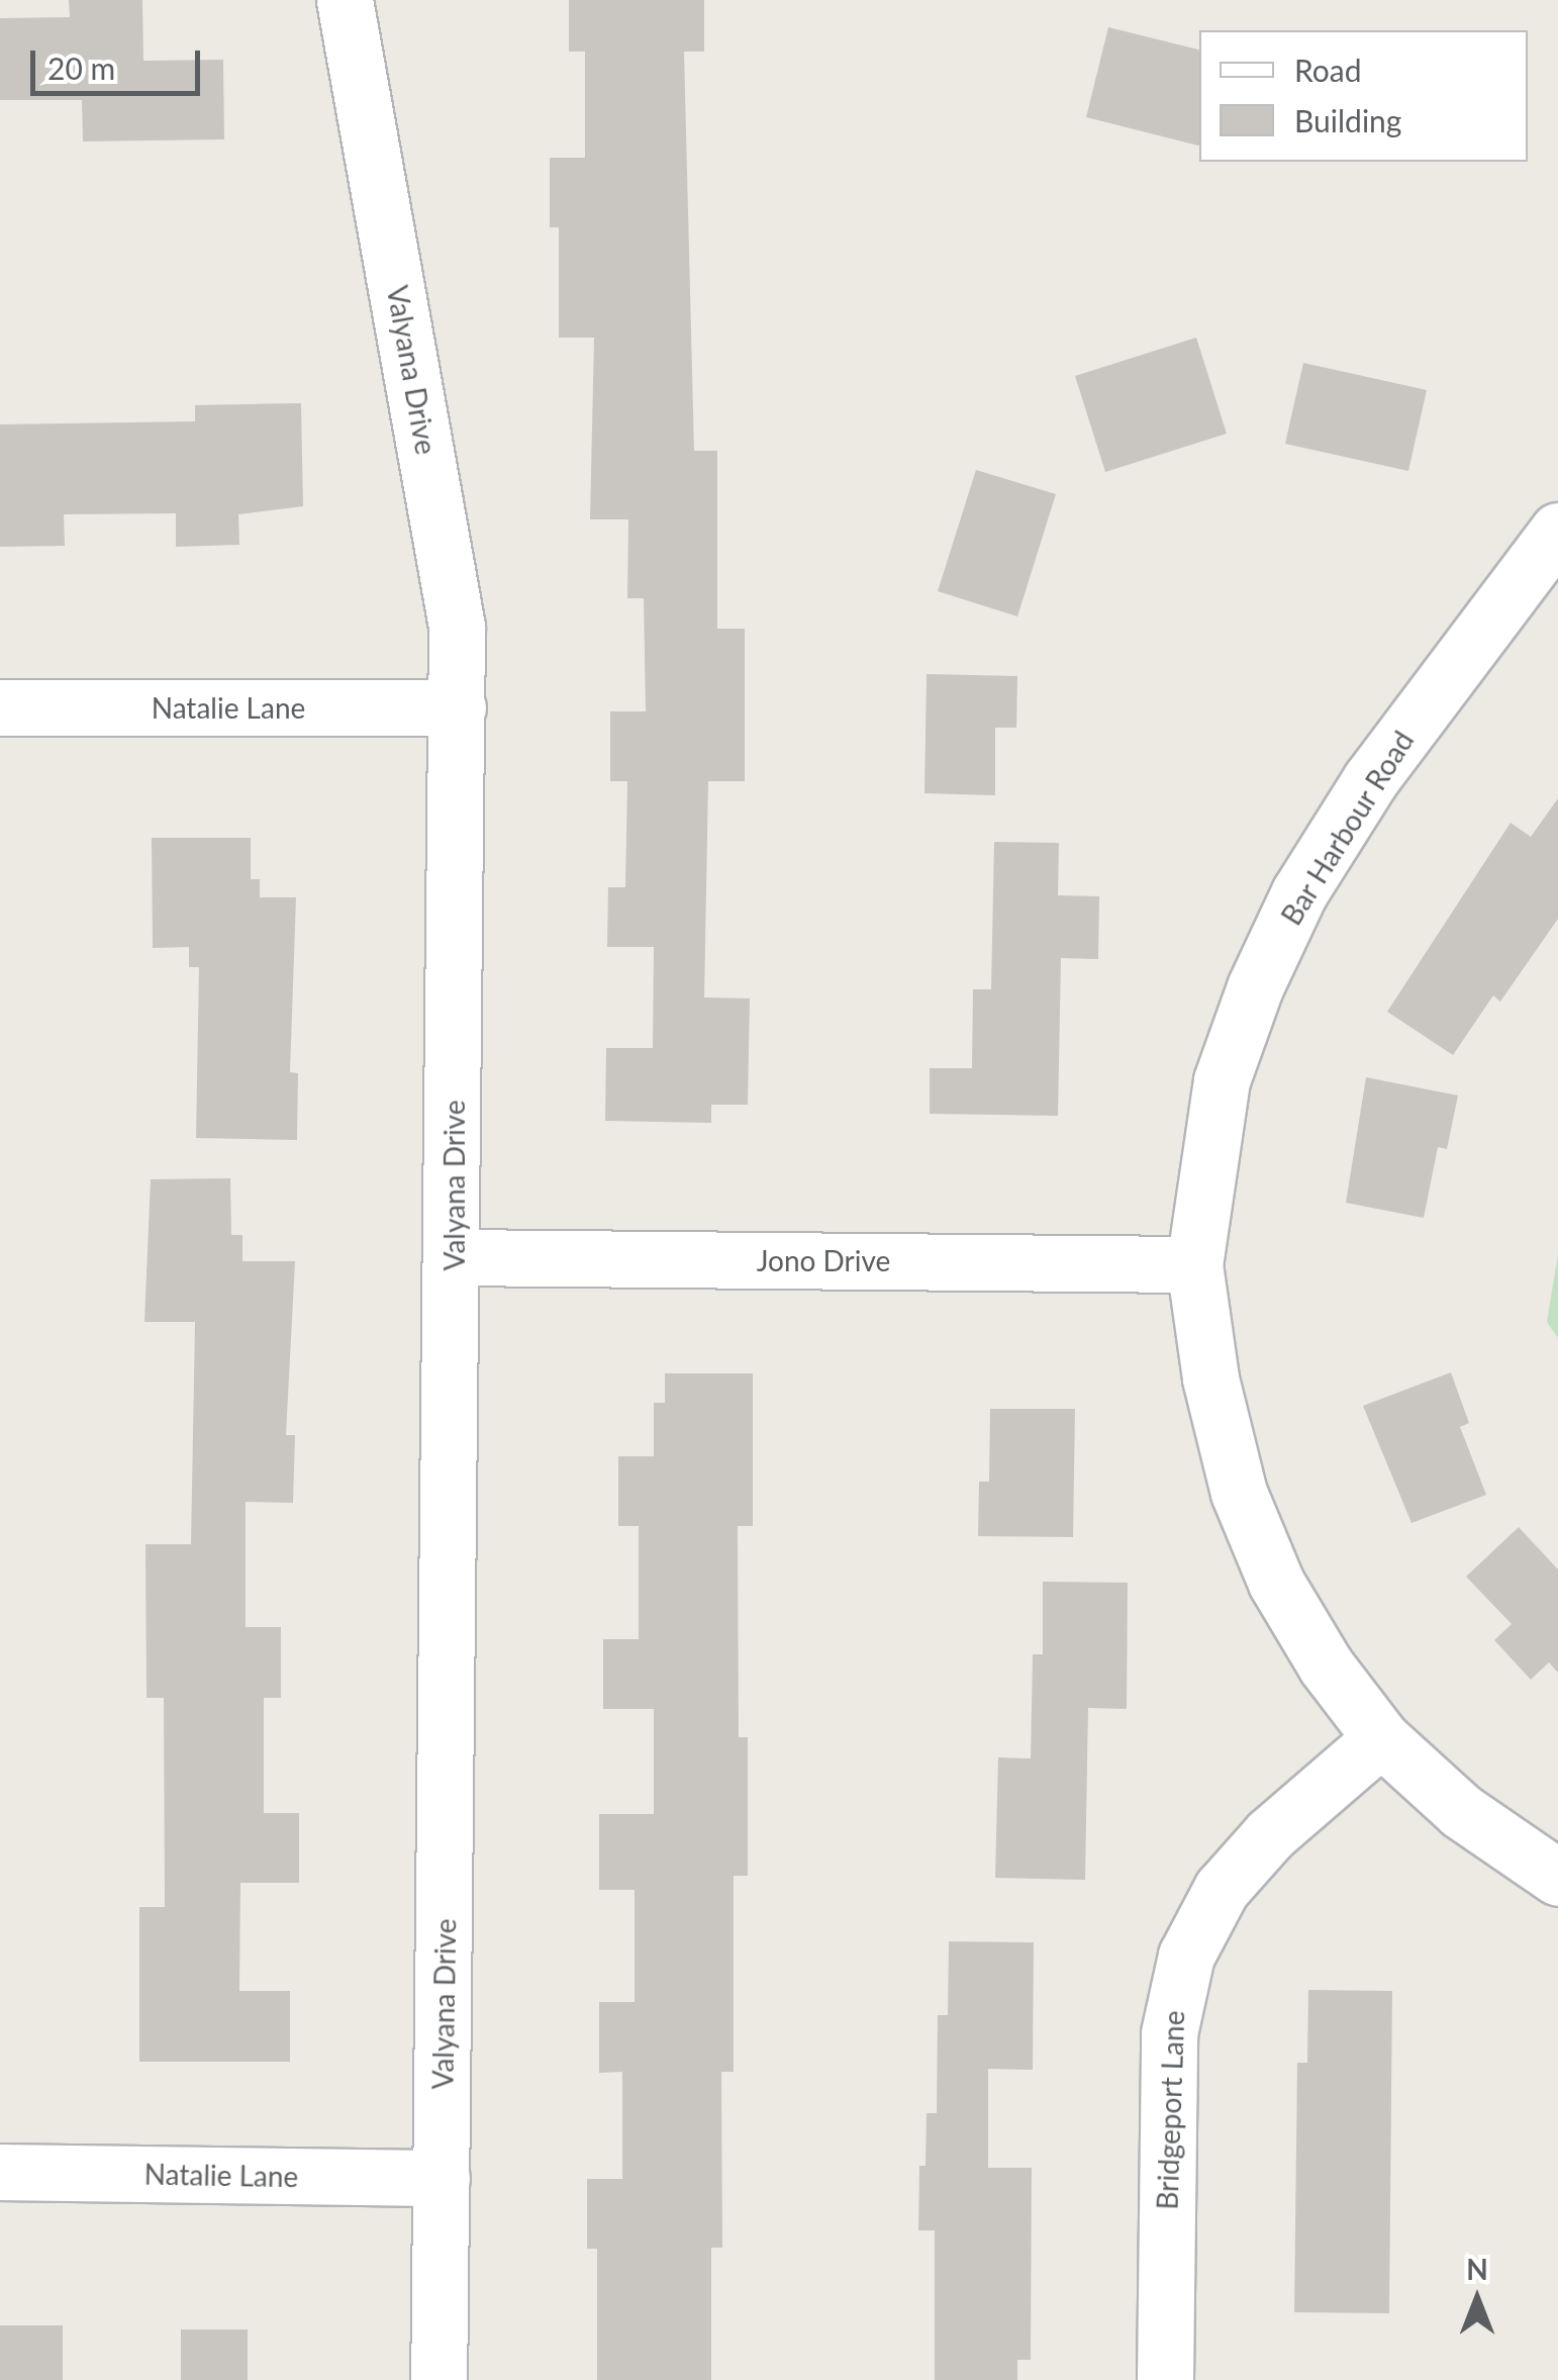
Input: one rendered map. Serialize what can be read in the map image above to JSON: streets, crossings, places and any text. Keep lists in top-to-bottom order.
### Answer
{
  "streets": {
    "street": [
      "Valyana Drive",
      "Natalie Lane",
      "Bar Harbour Road",
      "Jono Drive",
      "Bridgeport Lane"
    ]
  },
  "crossings": [
    ["Valyana Drive", "Natalie Lane"],
    ["Valyana Drive", "Jono Drive"],
    ["Bar Harbour Road", "Jono Drive"],
    ["Bar Harbour Road", "Bridgeport Lane"]
  ],
  "legend": ["Road", "Building"],
  "scale_bar": "20 m",
  "north": "top"
}
